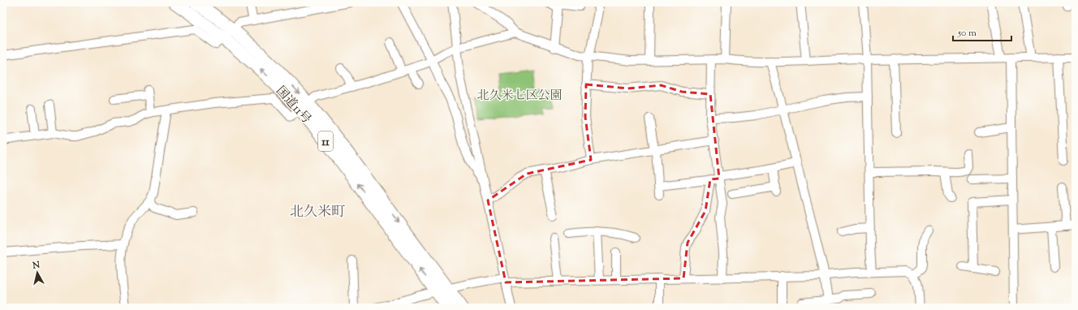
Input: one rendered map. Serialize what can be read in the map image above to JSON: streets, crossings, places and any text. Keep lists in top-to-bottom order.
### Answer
{
  "streets": {
    "highway": ["国道11号", "11"]
  },
  "districts": ["北久米町"],
  "parks": ["北久米七区公園"],
  "scale_bar": "50 m",
  "north": "top"
}
